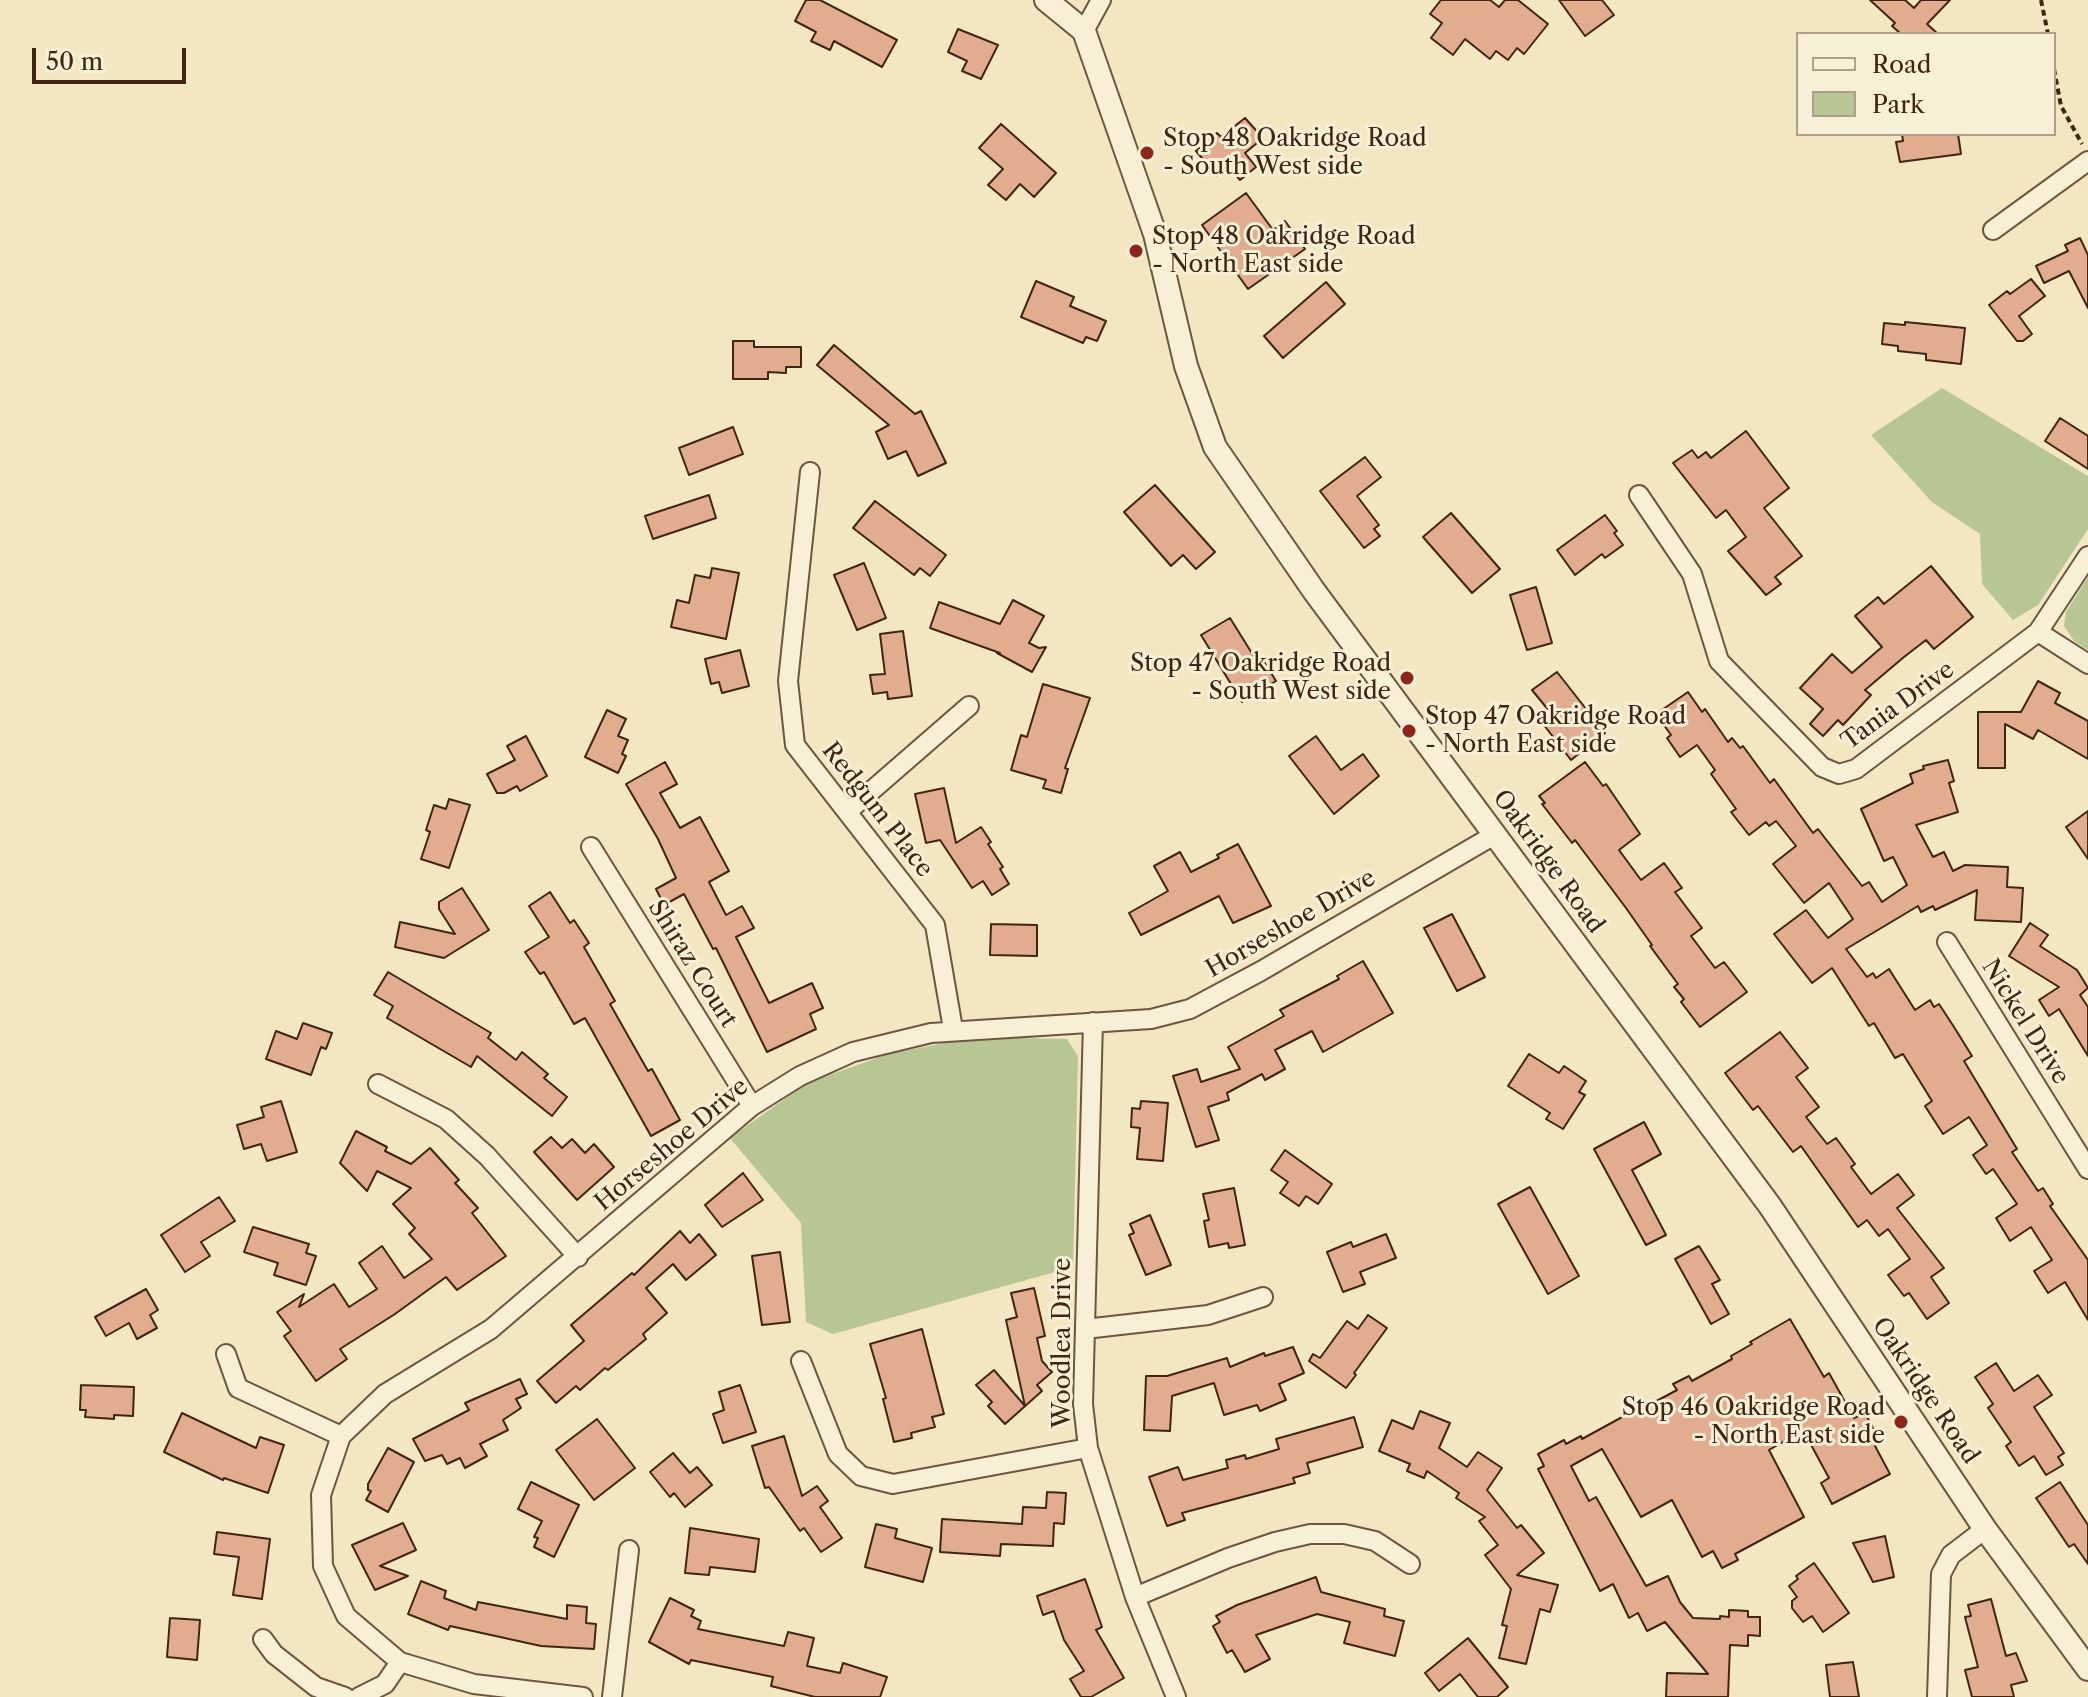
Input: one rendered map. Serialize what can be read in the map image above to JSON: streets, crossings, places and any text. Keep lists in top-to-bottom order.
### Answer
{
  "streets": {
    "street": [
      "Tania Drive",
      "Redgum Place",
      "Oakridge Road",
      "Horseshoe Drive",
      "Shiraz Court",
      "Nickel Drive",
      "Woodlea Drive"
    ]
  },
  "crossings": [
    ["Redgum Place", "Horseshoe Drive"],
    ["Oakridge Road", "Horseshoe Drive"],
    ["Horseshoe Drive", "Shiraz Court"],
    ["Horseshoe Drive", "Woodlea Drive"]
  ],
  "places": [
    "Stop 48 Oakridge Road - South West side",
    "Stop 48 Oakridge Road - North East side",
    "Stop 47 Oakridge Road - South West side",
    "Stop 47 Oakridge Road - North East side",
    "Stop 46 Oakridge Road - North East side"
  ],
  "legend": ["Road", "Park"],
  "scale_bar": "50 m"
}
